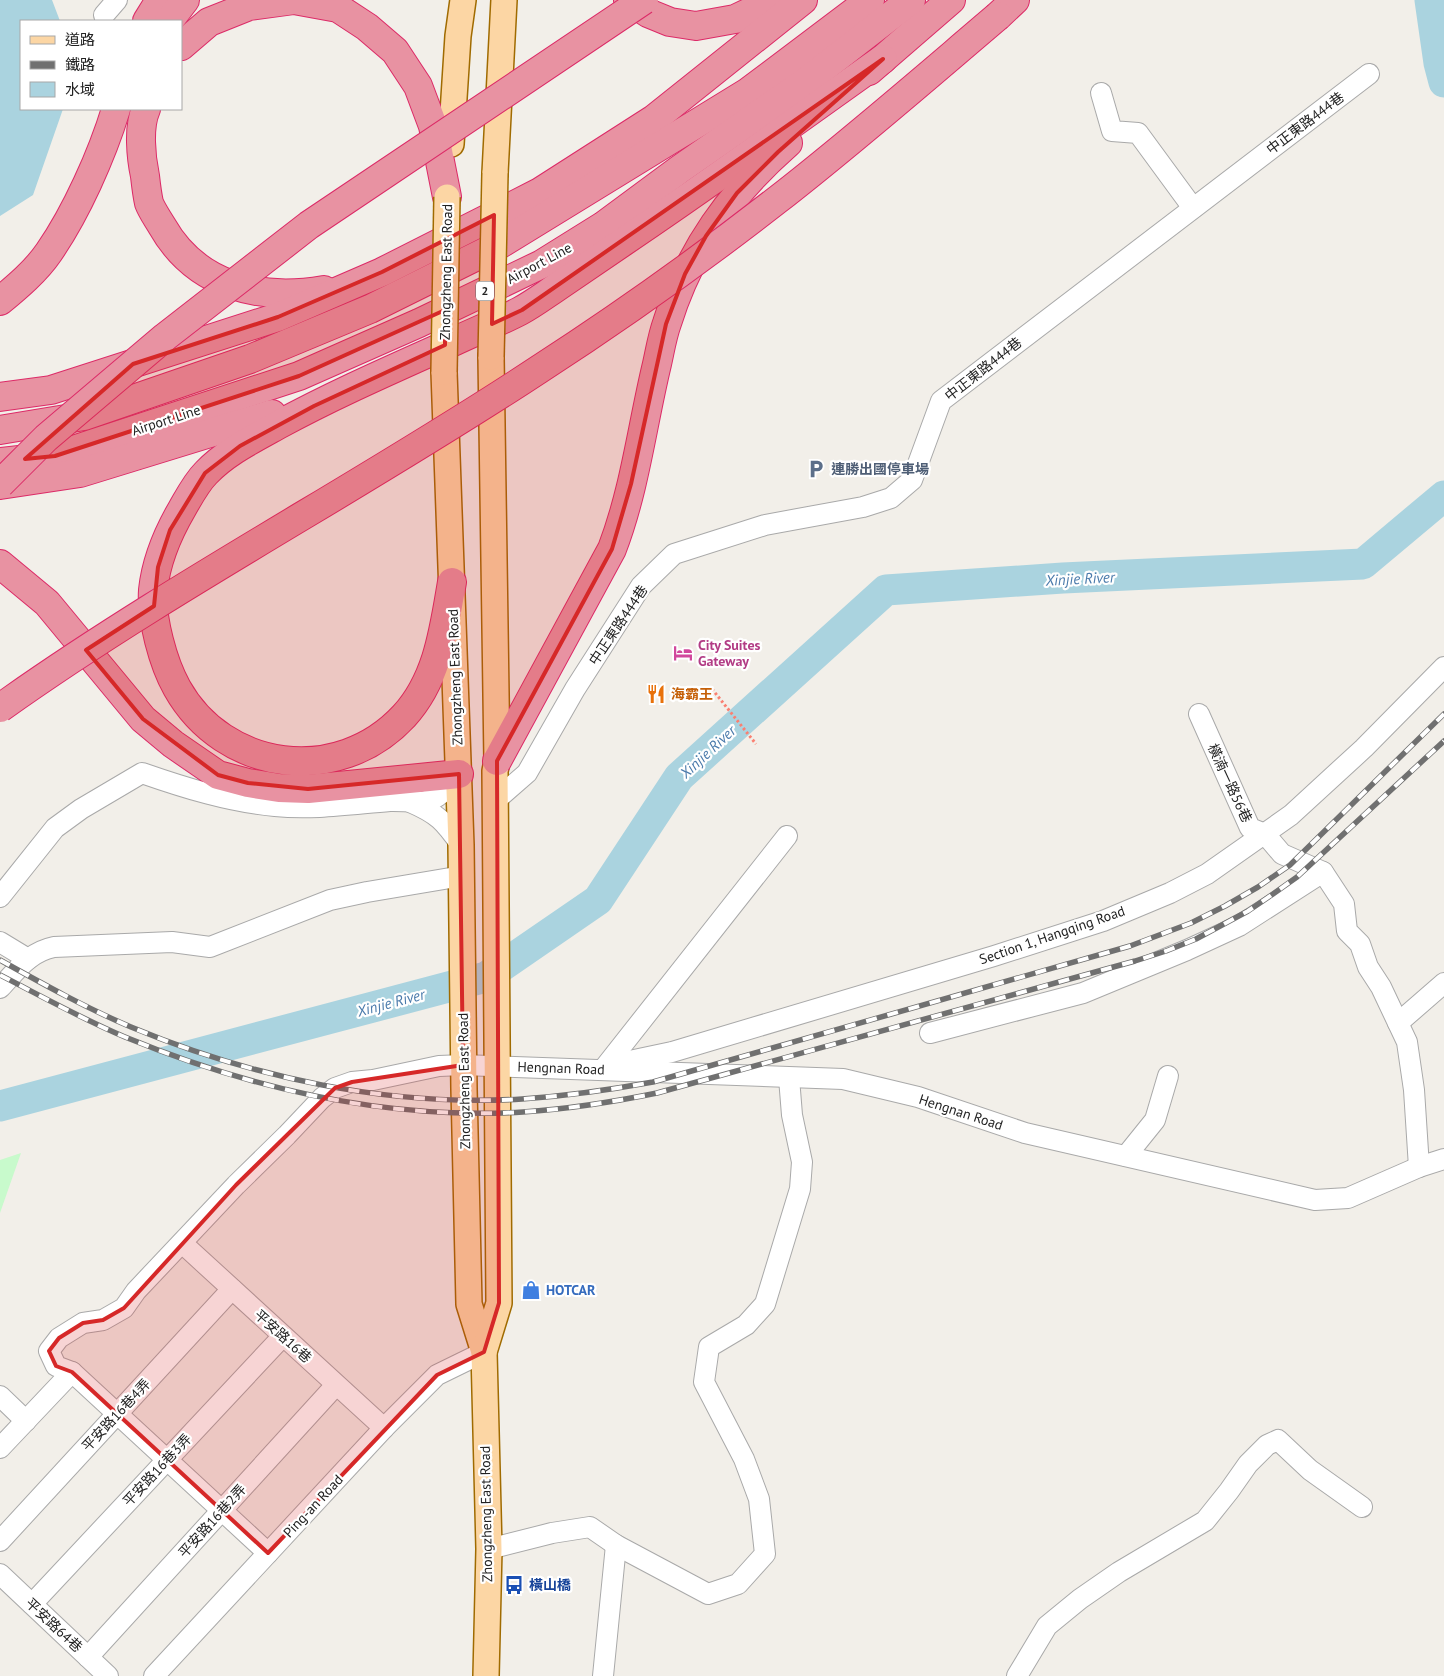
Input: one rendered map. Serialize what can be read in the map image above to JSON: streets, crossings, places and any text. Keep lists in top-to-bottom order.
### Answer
{
  "streets": {
    "highway": ["Airport Line", "2"],
    "main road": ["Zhongzheng East Road"],
    "street": [
      "中正東路444巷",
      "橫湳一路56巷",
      "Section 1, Hangqing Road",
      "Hengnan Road",
      "平安路16巷",
      "平安路16巷4弄",
      "平安路16巷3弄",
      "Ping-an Road",
      "平安路16巷2弄",
      "平安路64巷"
    ]
  },
  "crossings": [
    ["中正東路444巷", "Zhongzheng East Road"],
    ["Zhongzheng East Road", "Hengnan Road"],
    ["Zhongzheng East Road", "Ping-an Road"],
    ["橫湳一路56巷", "Section 1, Hangqing Road"],
    ["Section 1, Hangqing Road", "Hengnan Road"],
    ["Hengnan Road", "平安路16巷"],
    ["平安路16巷", "平安路16巷4弄"],
    ["平安路16巷", "平安路16巷3弄"],
    ["平安路16巷", "Ping-an Road"],
    ["平安路16巷", "平安路16巷2弄"],
    ["平安路16巷3弄", "平安路64巷"],
    ["平安路16巷2弄", "平安路64巷"]
  ],
  "water": ["Xinjie River"],
  "places": {
    "parking": ["連勝出國停車場"],
    "hotel": ["City Suites Gateway"],
    "restaurant": ["海霸王"],
    "shop": ["HOTCAR"],
    "bus stop": ["橫山橋"]
  },
  "legend": ["道路", "鐵路", "水域"]
}
